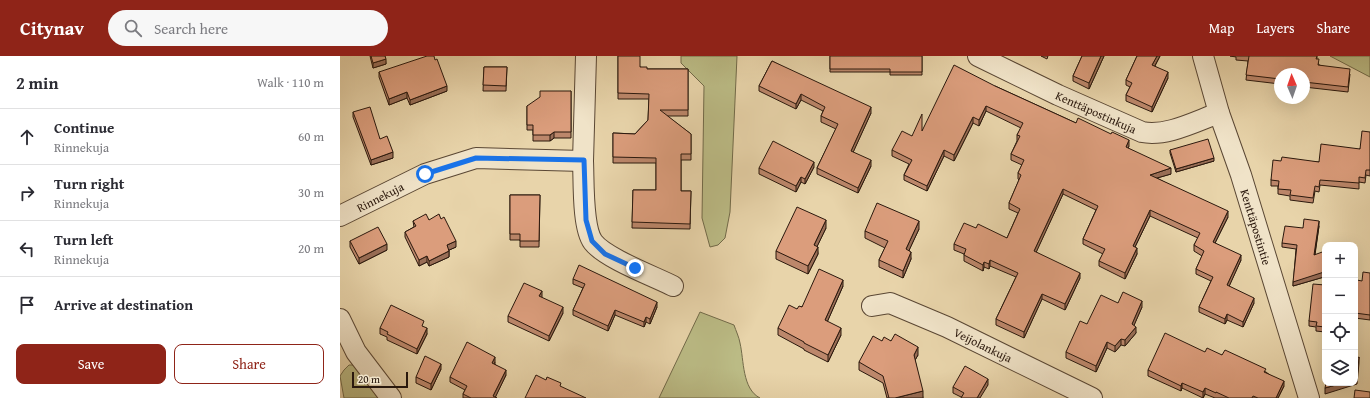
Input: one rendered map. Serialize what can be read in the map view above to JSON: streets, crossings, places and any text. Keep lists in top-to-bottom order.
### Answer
{
  "streets": {
    "street": [
      "Kenttäpostinkuja",
      "Rinnekuja",
      "Kenttäpostintie",
      "Veijolankuja"
    ]
  },
  "crossings": [
    ["Kenttäpostinkuja", "Kenttäpostintie"]
  ],
  "scale_bar": "20 m",
  "north": "top",
  "page": {
    "header": "Citynav",
    "search": "Search here",
    "nav": ["Map", "Layers", "Share"],
    "heading": ["2 min", "Walk · 110 m"],
    "list": [
      ["Continue", "Rinnekuja", "60 m"],
      ["Turn right", "Rinnekuja", "30 m"],
      ["Turn left", "Rinnekuja", "20 m"],
      "Arrive at destination"
    ],
    "map_buttons": ["+", "−"],
    "buttons": ["Save", "Share"],
    "scale": "20 m"
  }
}
